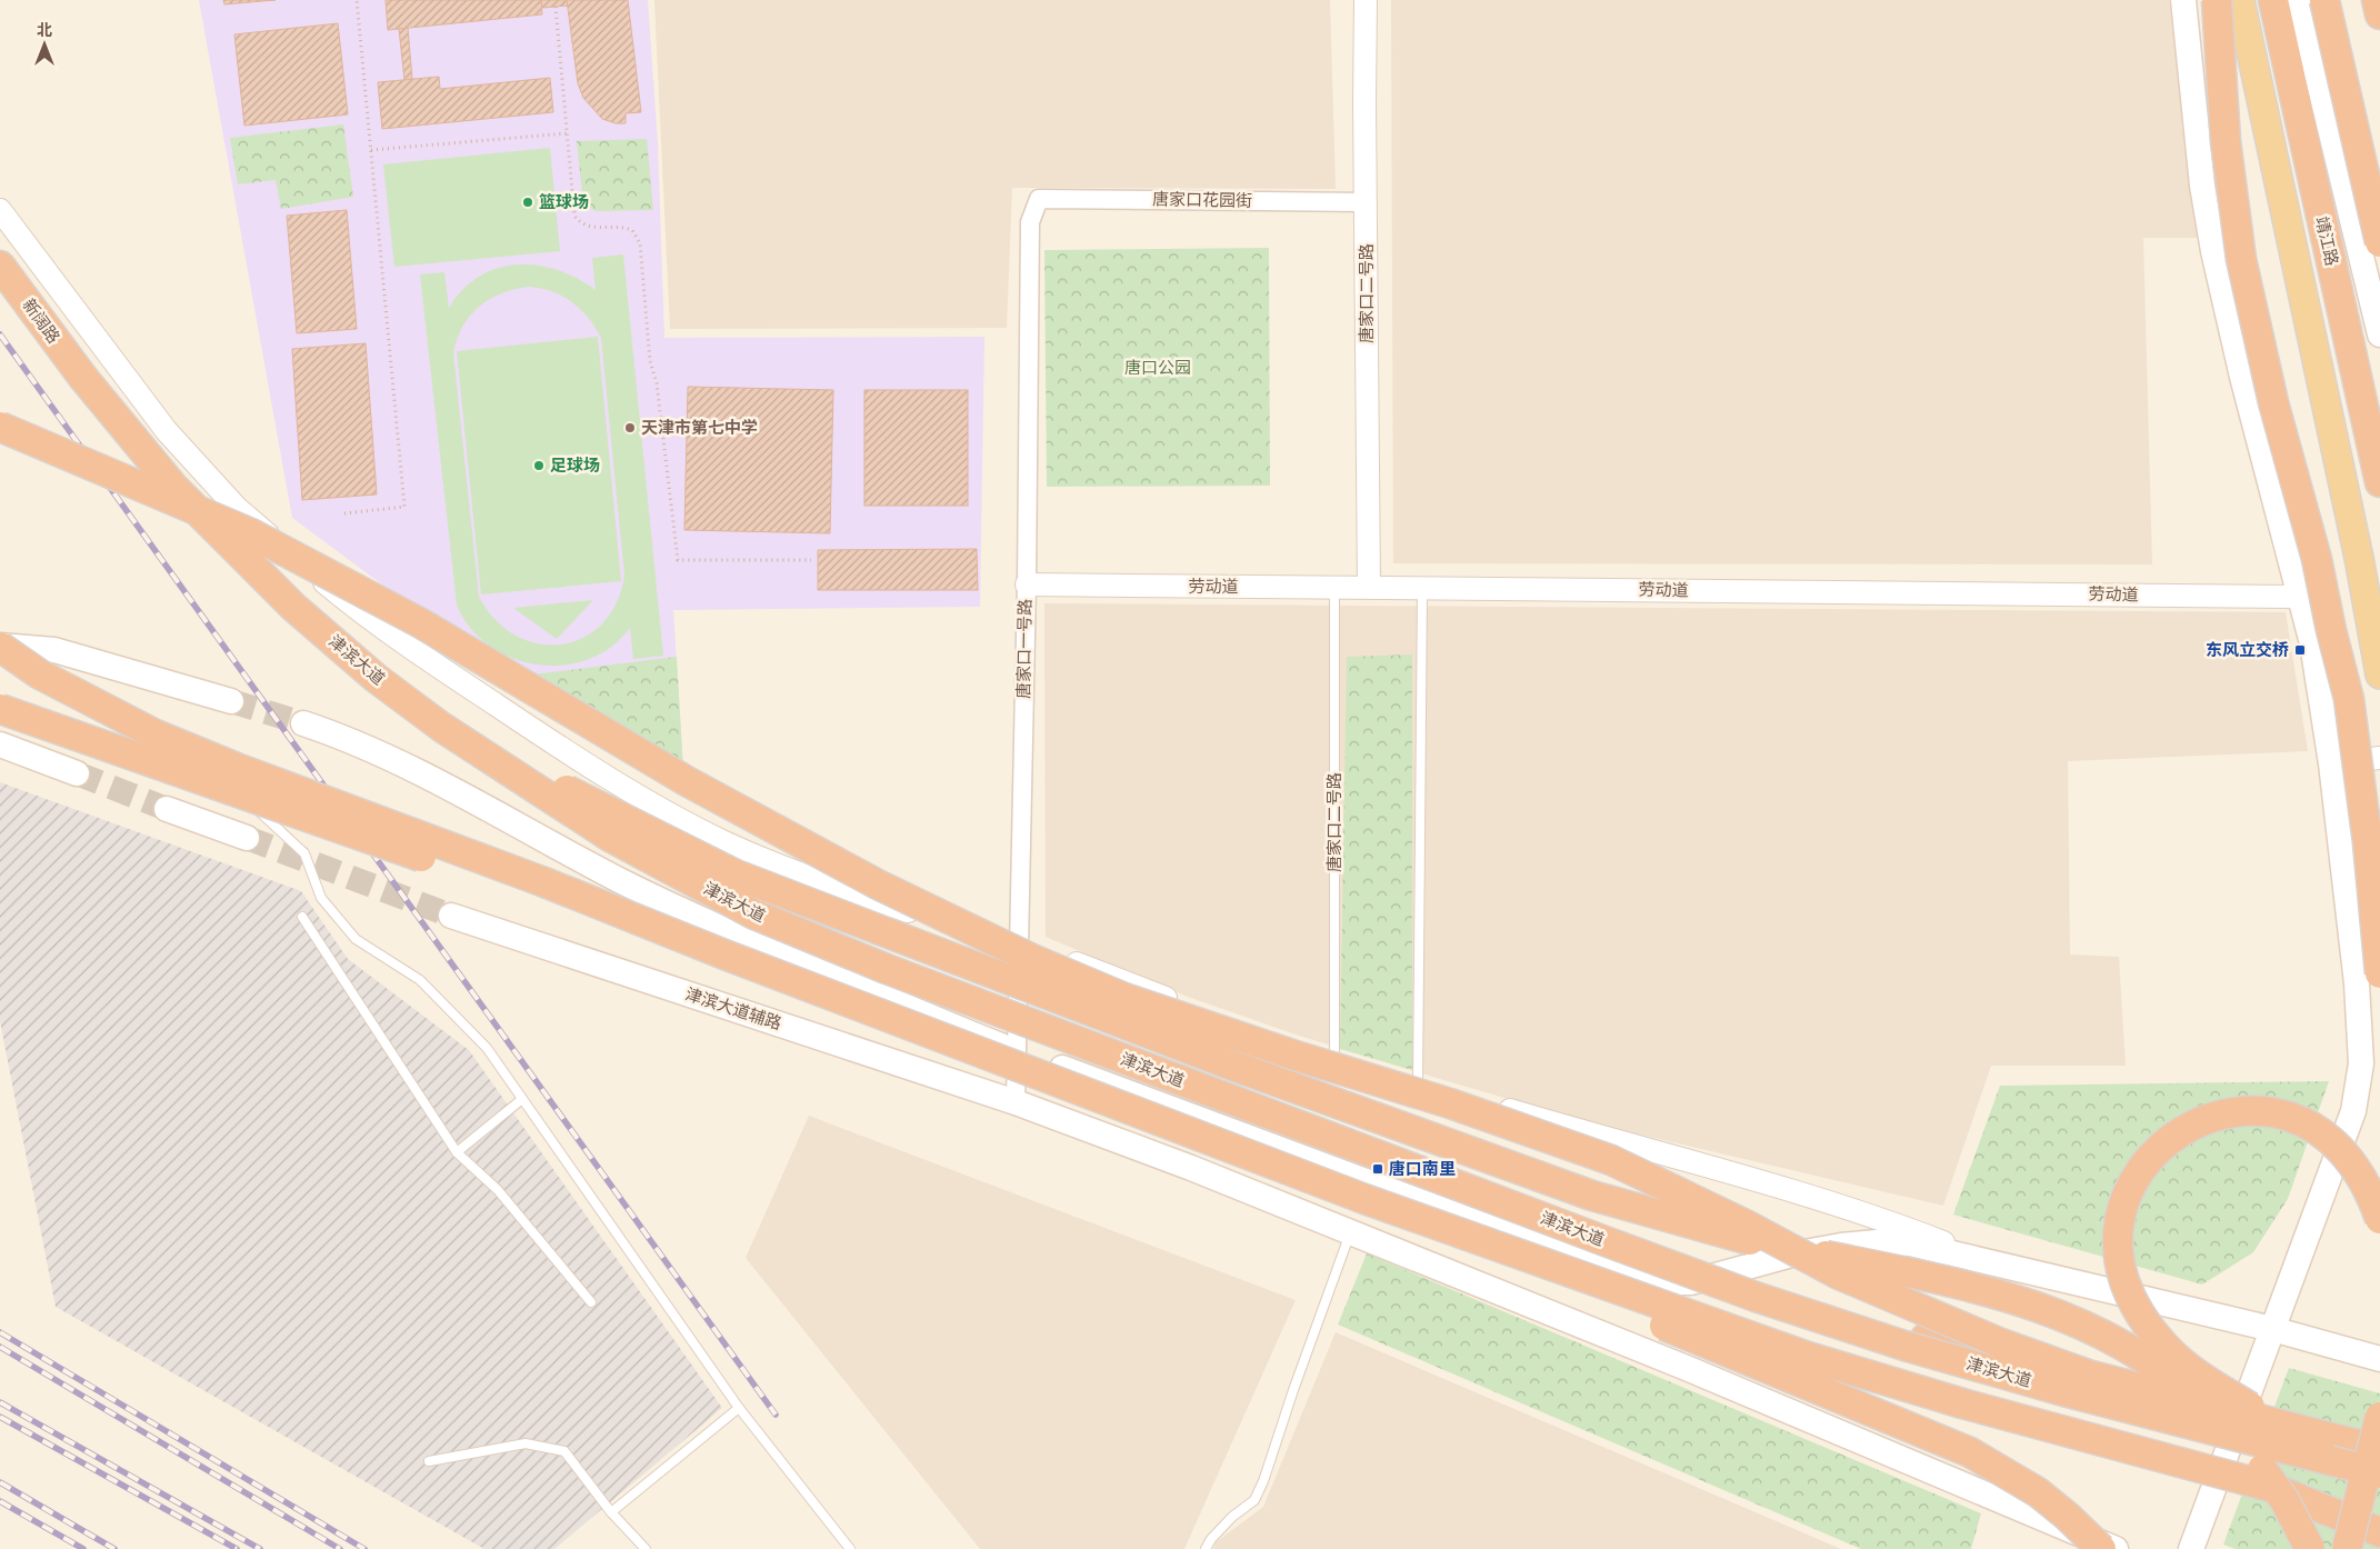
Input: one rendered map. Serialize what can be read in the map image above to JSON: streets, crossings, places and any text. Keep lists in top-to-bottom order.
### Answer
{
  "streets": {
    "highway": ["靖江路", "新阔路", "津滨大道"],
    "main road": ["津滨大道辅路"],
    "street": [
      "唐家口花园街",
      "唐家口二号路",
      "劳动道",
      "唐家口一号路"
    ]
  },
  "crossings": [
    ["唐家口花园街", "唐家口二号路"],
    ["唐家口花园街", "唐家口一号路"],
    ["唐家口二号路", "劳动道"],
    ["新阔路", "津滨大道"],
    ["劳动道", "唐家口一号路"],
    ["唐家口一号路", "津滨大道辅路"]
  ],
  "parks": ["唐口公园"],
  "places": {
    "other": ["篮球场", "天津市第七中学", "足球场"],
    "transit": ["东风立交桥", "唐口南里"]
  },
  "north": "top"
}
